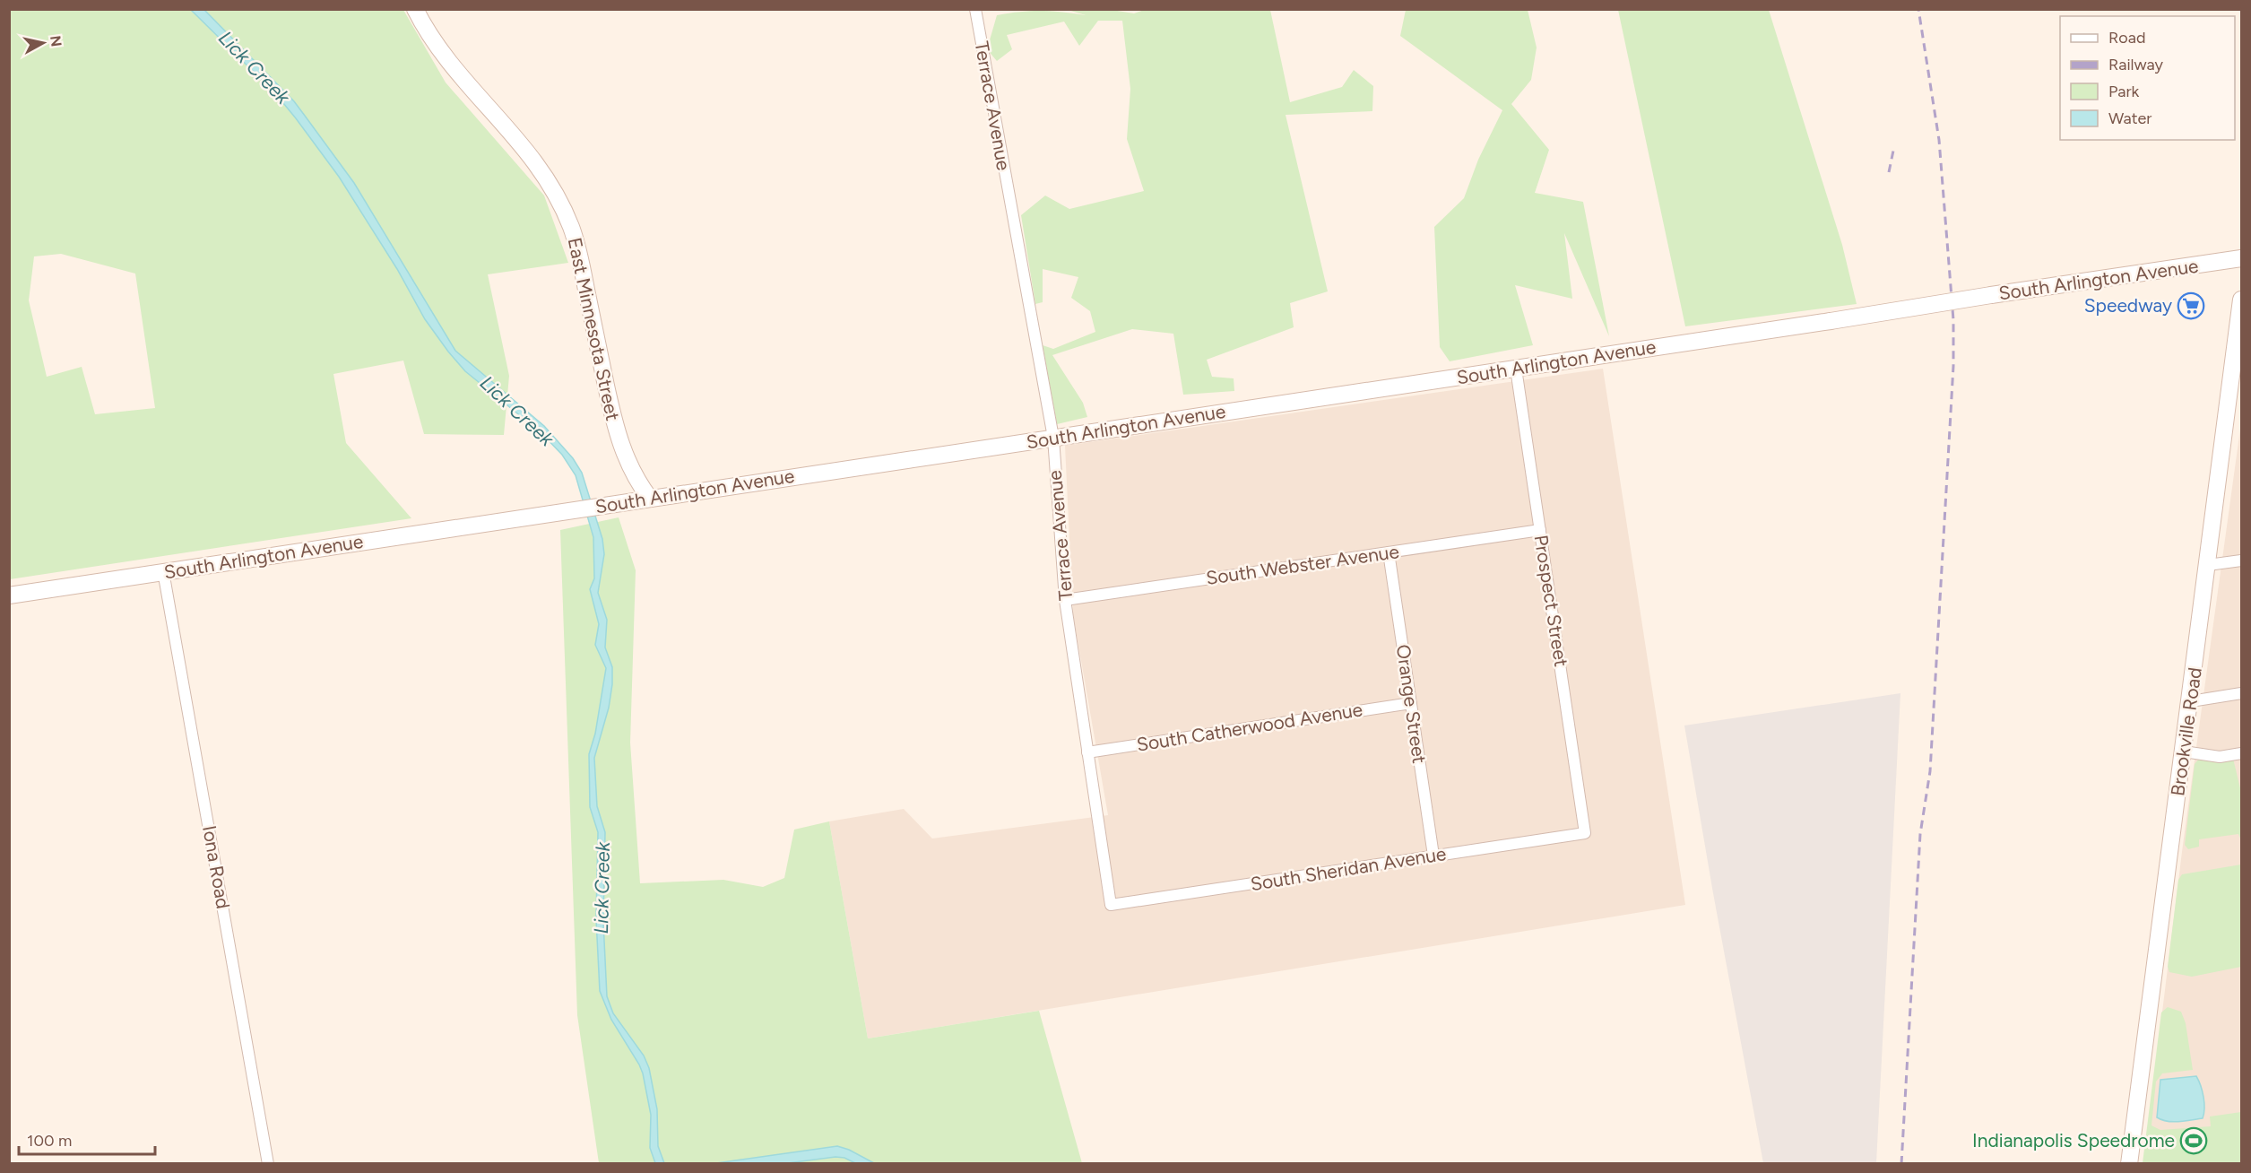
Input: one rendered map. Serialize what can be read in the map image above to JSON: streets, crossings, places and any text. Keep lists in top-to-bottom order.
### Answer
{
  "streets": {
    "main road": ["South Arlington Avenue", "East Minnesota Street", "Brookville Road"],
    "street": [
      "Terrace Avenue",
      "South Webster Avenue",
      "Prospect Street",
      "Orange Street",
      "South Catherwood Avenue",
      "Iona Road",
      "South Sheridan Avenue"
    ]
  },
  "crossings": [
    ["Terrace Avenue", "South Arlington Avenue"],
    ["Terrace Avenue", "South Webster Avenue"],
    ["Terrace Avenue", "South Catherwood Avenue"],
    ["Terrace Avenue", "South Sheridan Avenue"],
    ["South Arlington Avenue", "East Minnesota Street"],
    ["South Arlington Avenue", "Prospect Street"],
    ["South Arlington Avenue", "Iona Road"],
    ["South Webster Avenue", "Prospect Street"],
    ["South Webster Avenue", "Orange Street"],
    ["Prospect Street", "South Sheridan Avenue"],
    ["Orange Street", "South Catherwood Avenue"],
    ["Orange Street", "South Sheridan Avenue"]
  ],
  "water": ["Lick Creek"],
  "places": {
    "supermarket": ["Speedway"],
    "sports": ["Indianapolis Speedrome"]
  },
  "legend": [
    "Road",
    "Railway",
    "Park",
    "Water"
  ],
  "scale_bar": "100 m",
  "north": "right"
}
